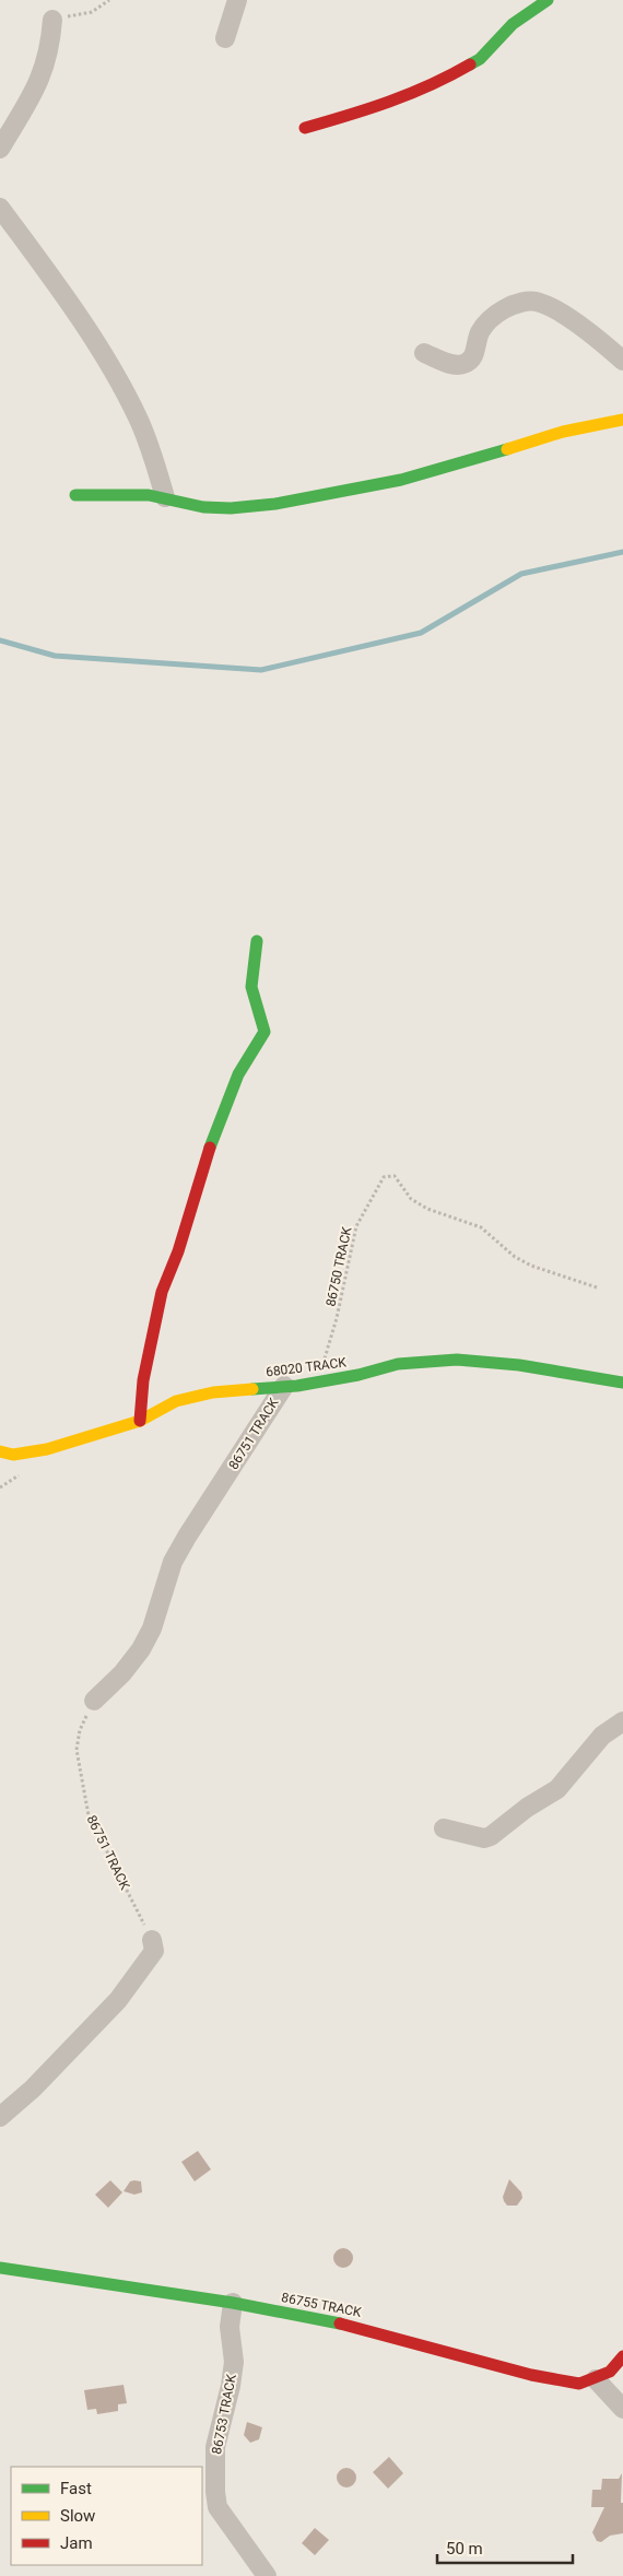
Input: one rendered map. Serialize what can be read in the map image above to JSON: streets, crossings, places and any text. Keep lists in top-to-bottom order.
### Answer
{
  "streets": {
    "street": [
      "68020 TRACK",
      "86751 TRACK",
      "86755 TRACK",
      "86753 TRACK"
    ],
    "path": ["86750 TRACK"]
  },
  "crossings": [
    ["86750 TRACK", "68020 TRACK"],
    ["68020 TRACK", "86751 TRACK"],
    ["86755 TRACK", "86753 TRACK"]
  ],
  "legend": ["Fast", "Slow", "Jam"],
  "scale_bar": "50 m"
}
